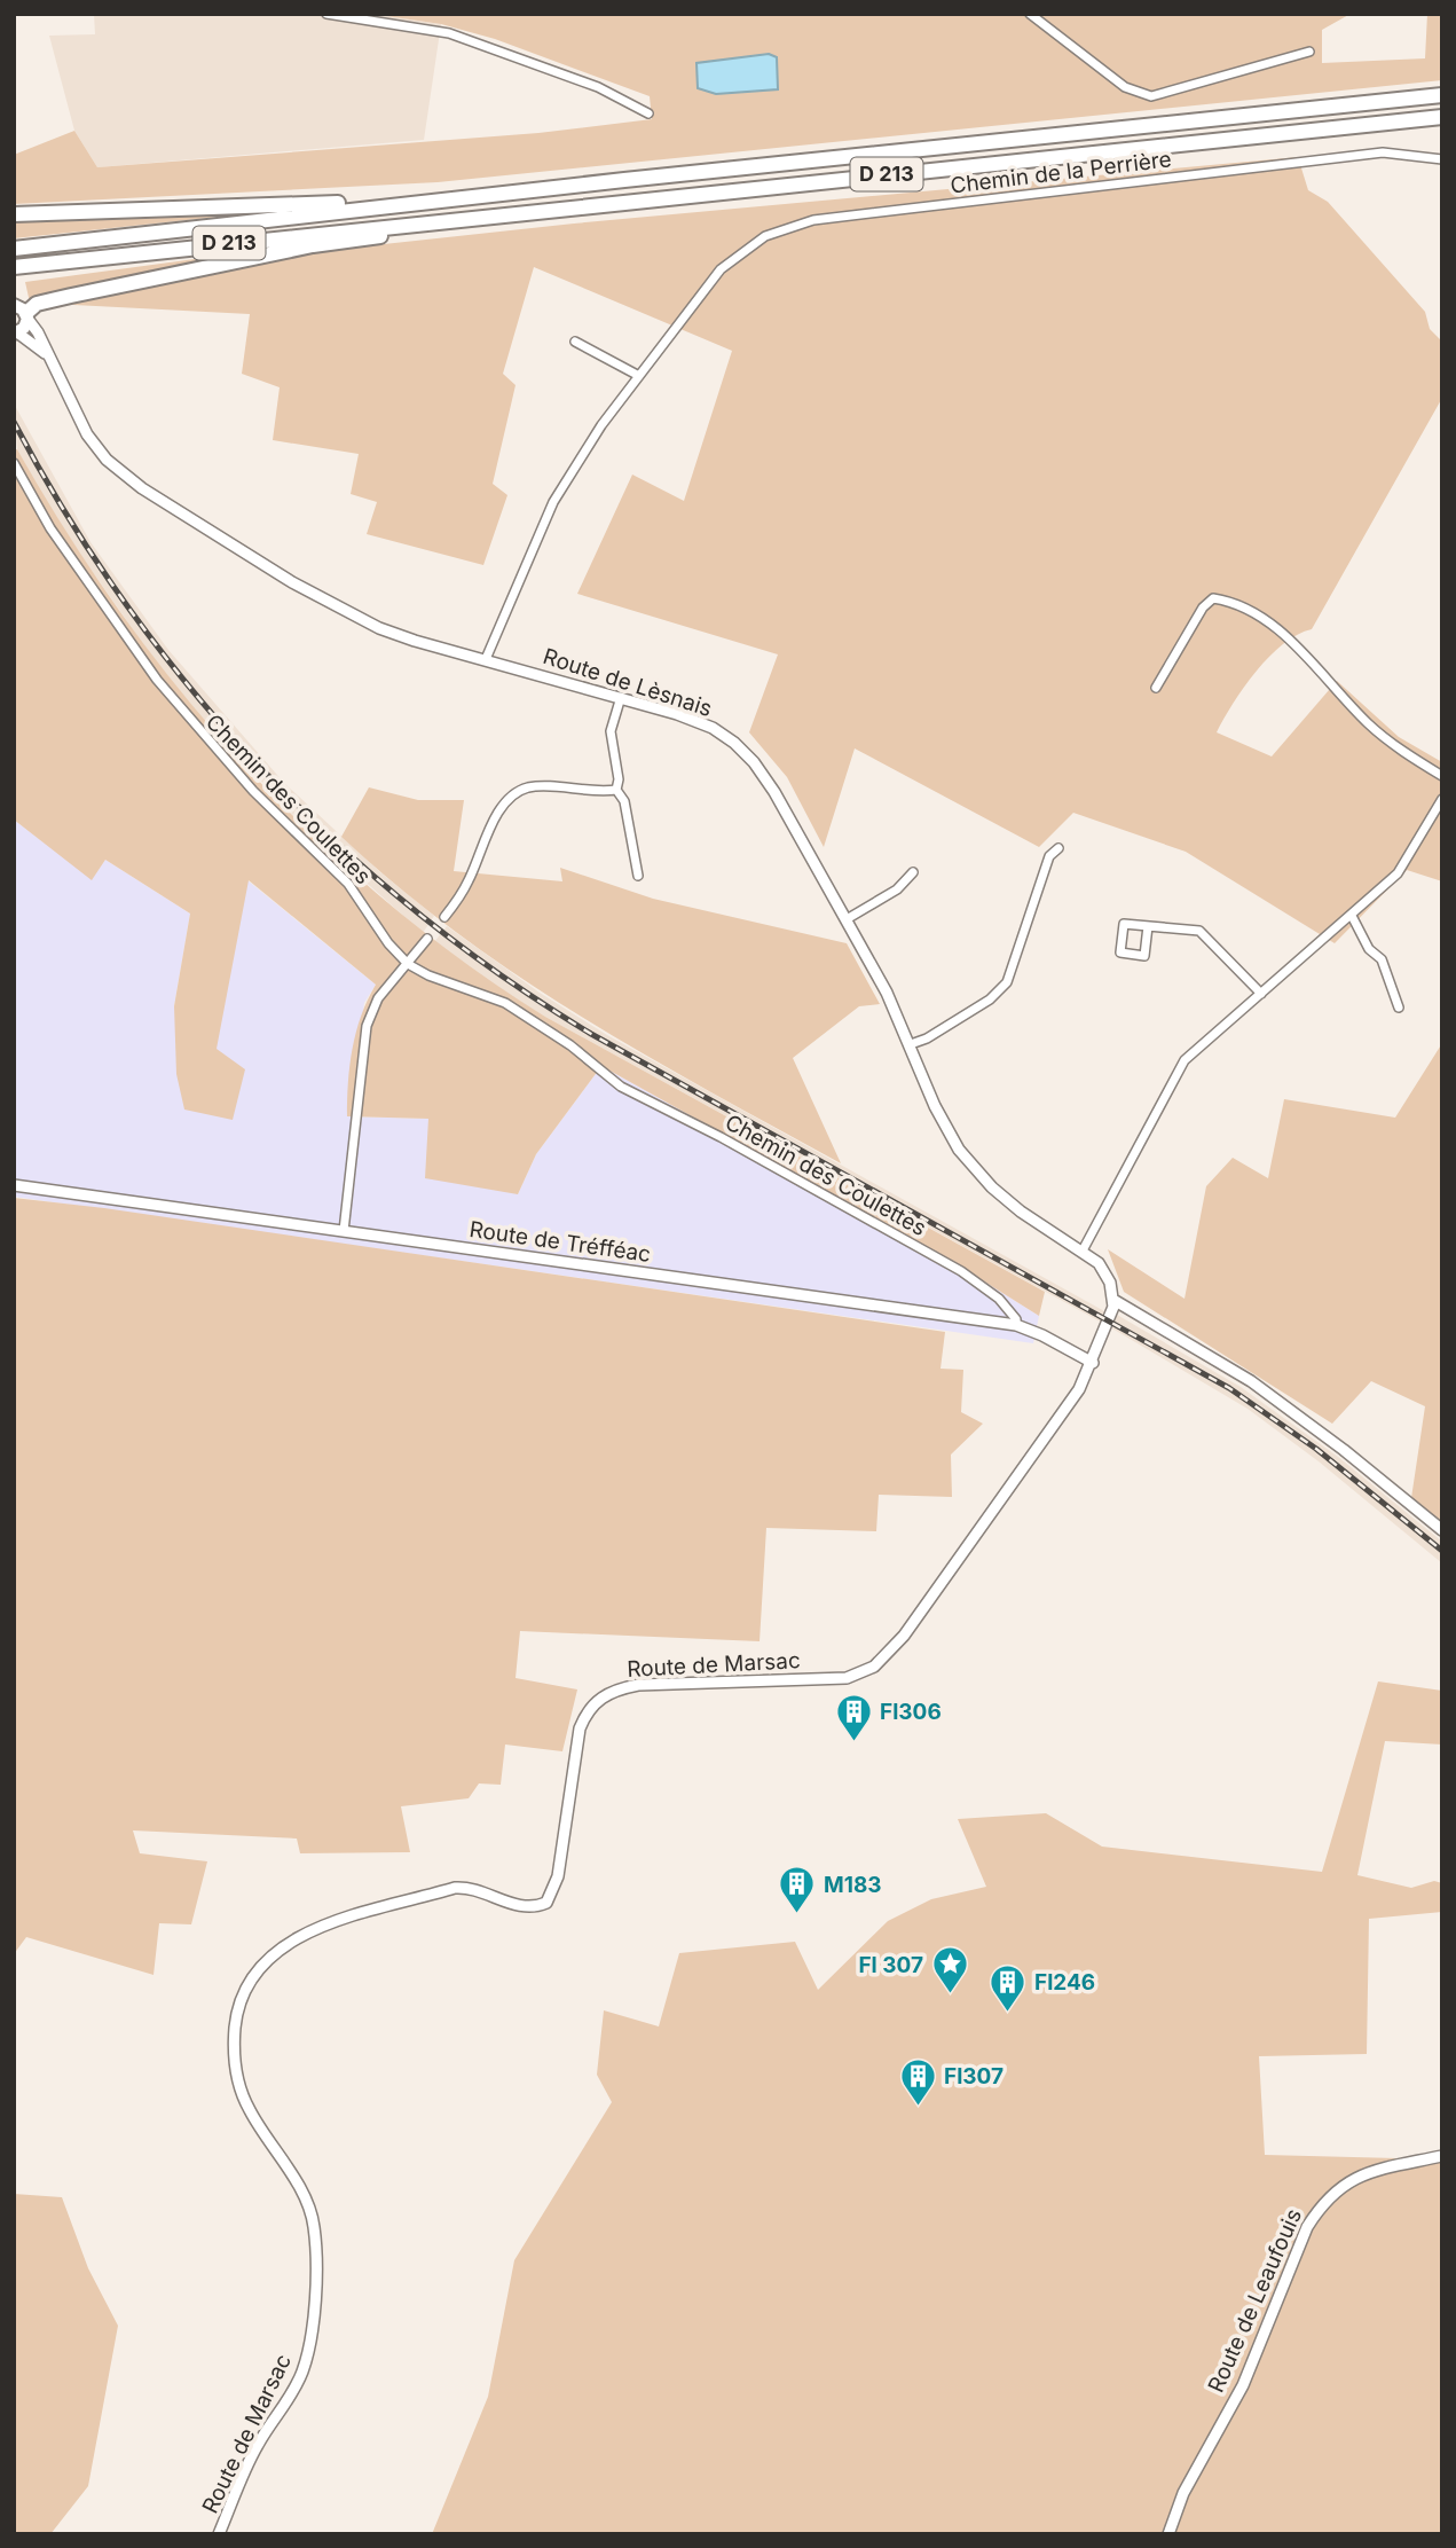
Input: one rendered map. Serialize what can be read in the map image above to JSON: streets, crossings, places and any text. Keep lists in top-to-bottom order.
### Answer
{
  "streets": {
    "highway": ["D 213"],
    "street": [
      "Chemin de la Perrière",
      "Route de Lèsnais",
      "Chemin des Coulettes",
      "Route de Tréfféac",
      "Route de Marsac",
      "Route de Leaufouis"
    ]
  },
  "crossings": [
    ["Chemin de la Perrière", "Route de Lèsnais"],
    ["Chemin des Coulettes", "Route de Tréfféac"],
    ["Route de Tréfféac", "Route de Marsac"]
  ],
  "places": {
    "building": [
      "Fl306",
      "M183",
      "Fl246",
      "Fl307"
    ],
    "place": ["Fl 307"]
  }
}
